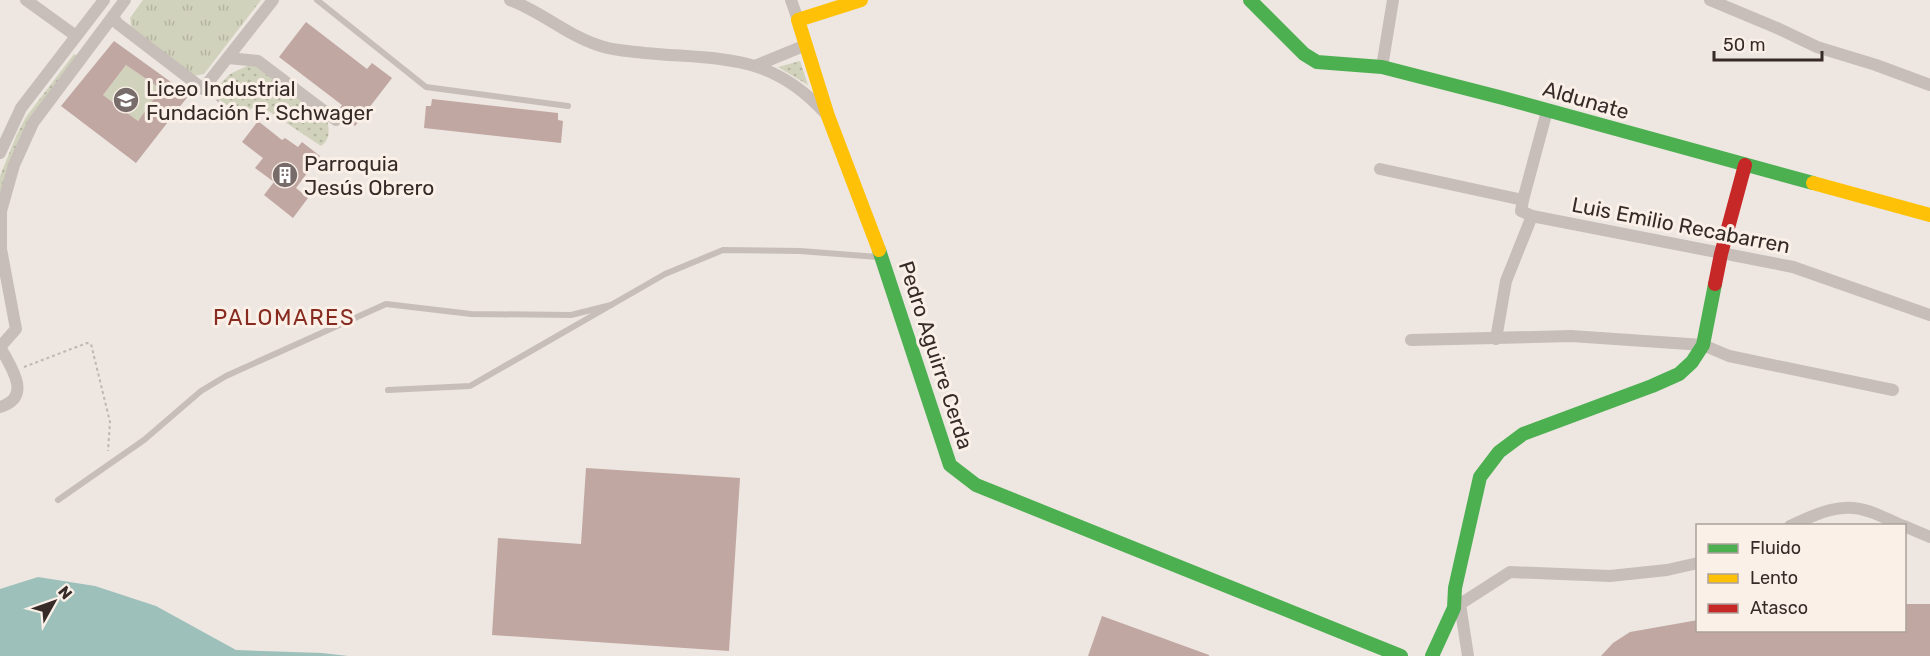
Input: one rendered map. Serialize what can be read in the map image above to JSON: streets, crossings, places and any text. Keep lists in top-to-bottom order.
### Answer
{
  "streets": {
    "street": ["Aldunate", "Luis Emilio Recabarren", "Pedro Aguirre Cerda"]
  },
  "districts": ["PALOMARES"],
  "places": {
    "school or university": ["Liceo Industrial Fundación F. Schwager"],
    "building": ["Parroquia Jesús Obrero"]
  },
  "legend": ["Fluido", "Lento", "Atasco"],
  "scale_bar": "50 m",
  "north": "top right"
}
